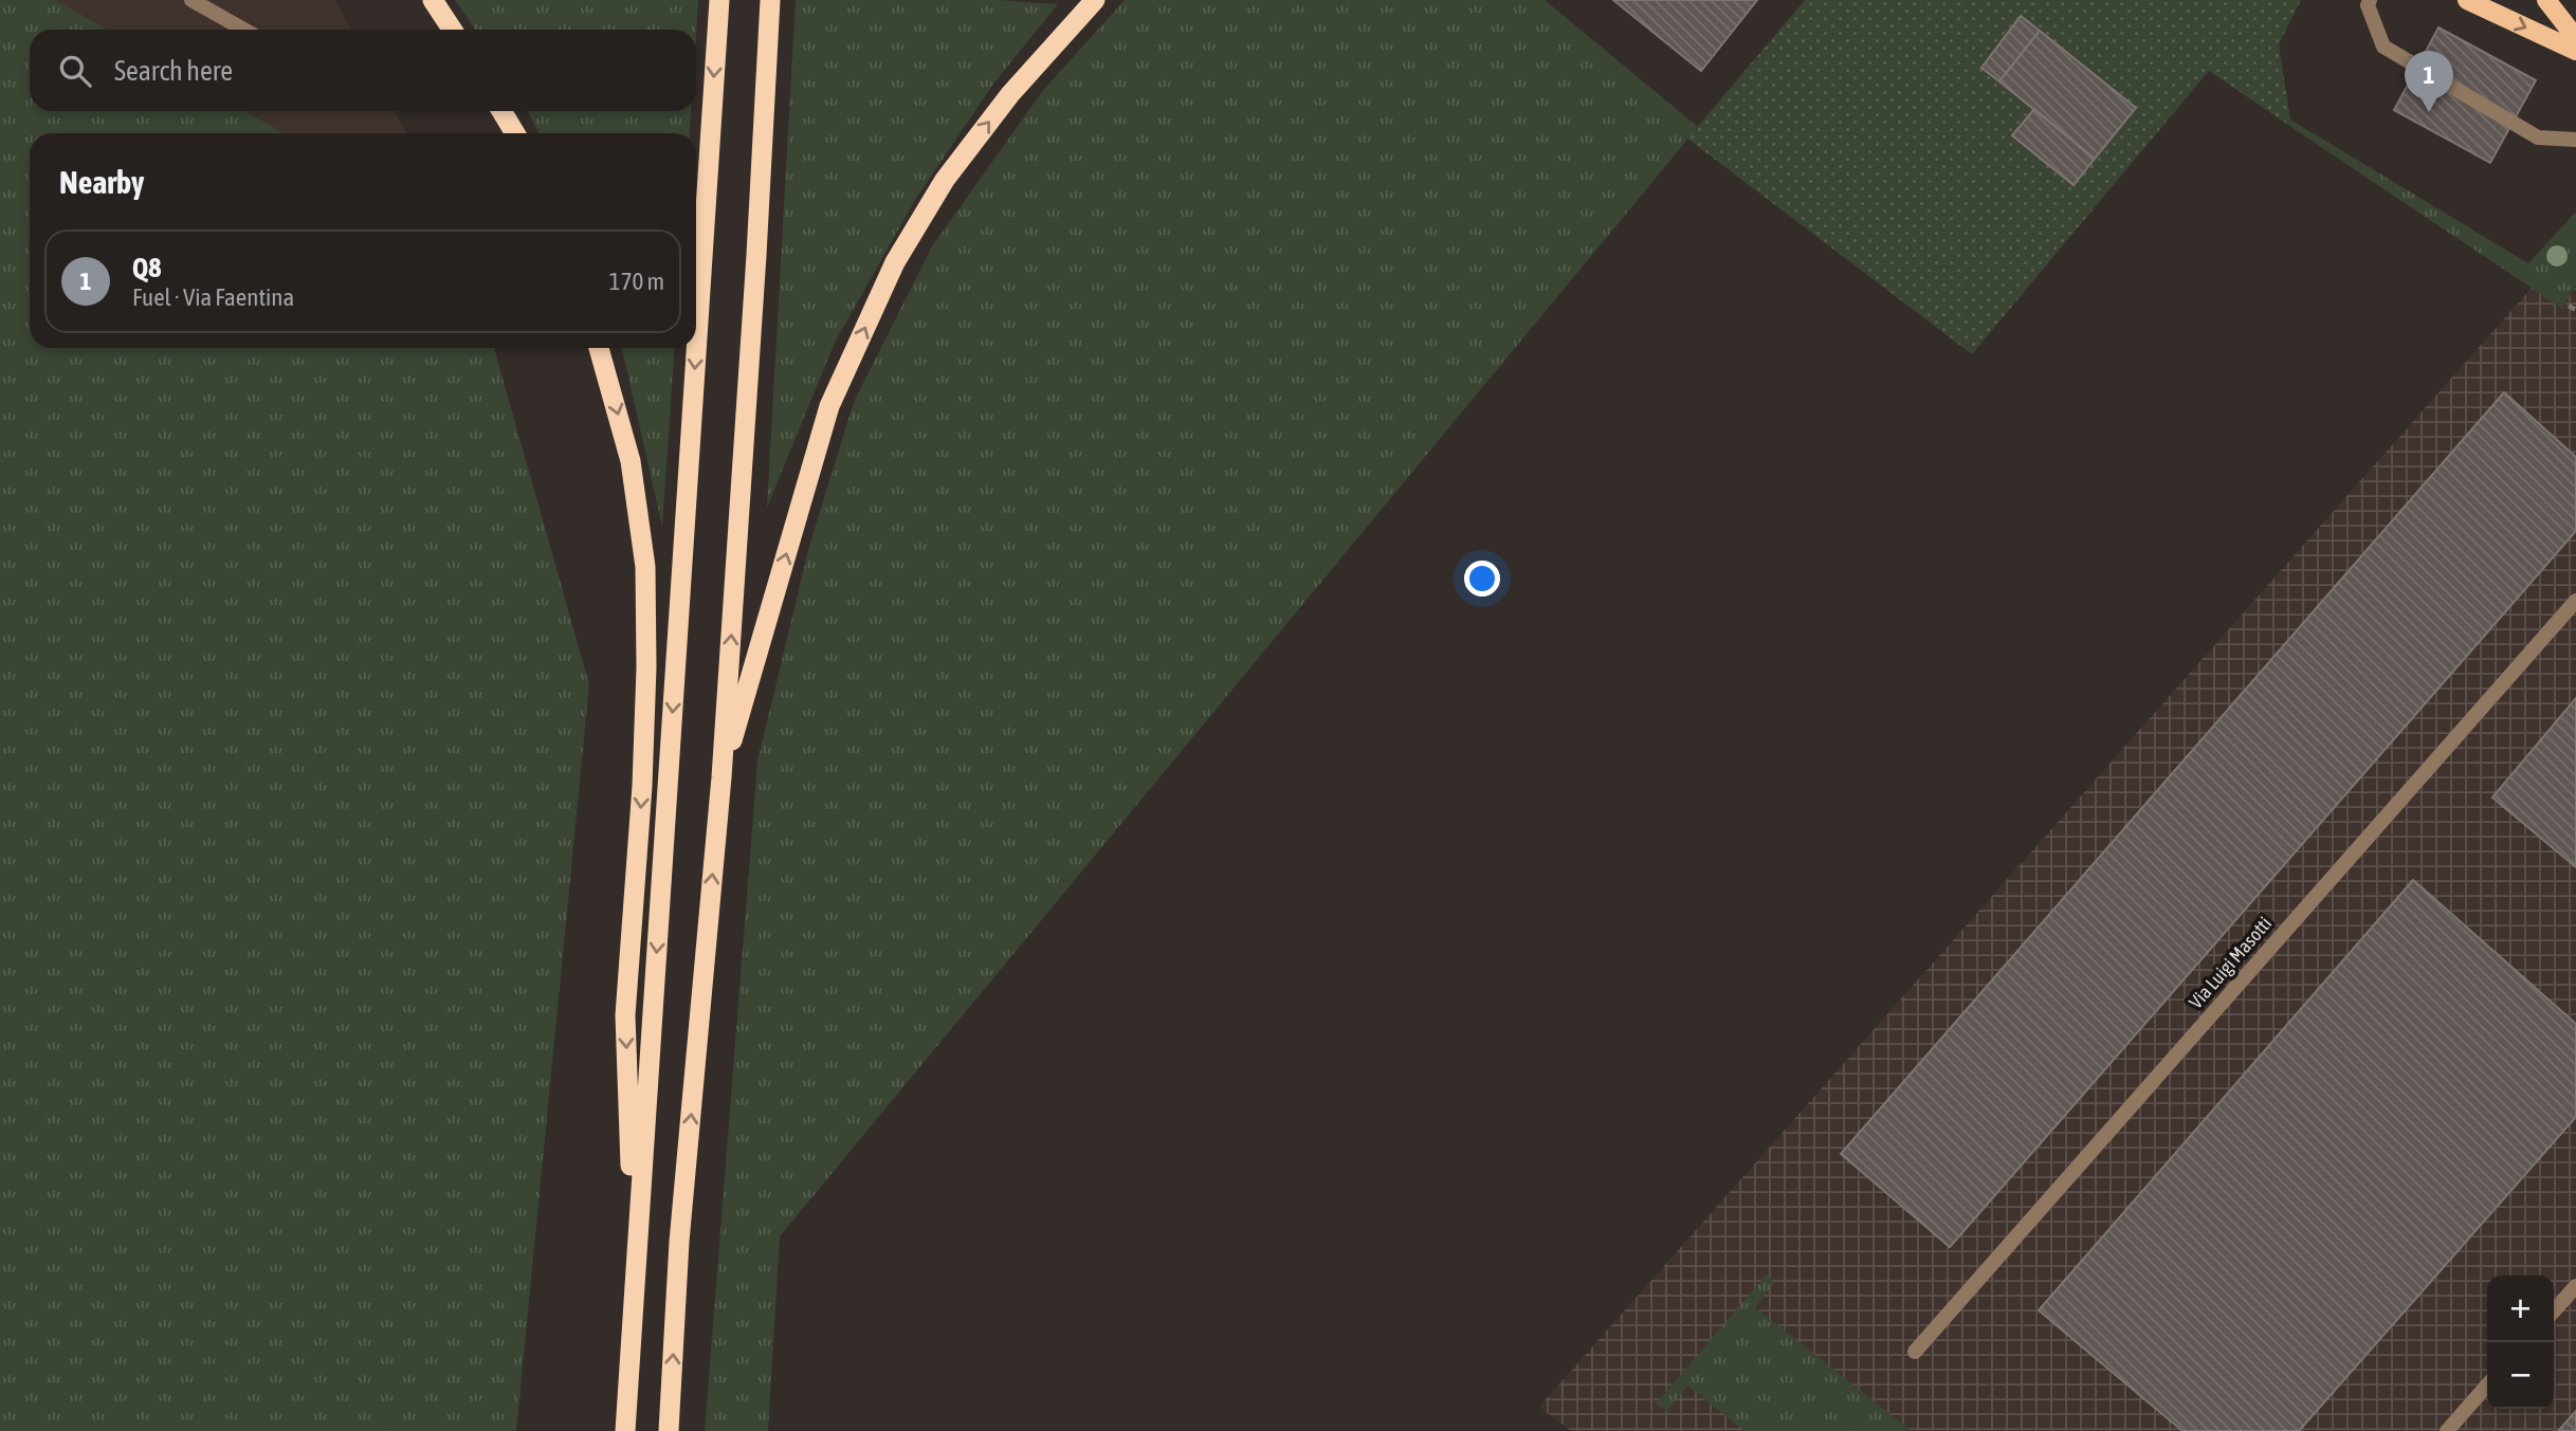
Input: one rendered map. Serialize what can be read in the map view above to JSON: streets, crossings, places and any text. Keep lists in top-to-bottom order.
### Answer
{
  "streets": {
    "street": ["Via Luigi Masotti"]
  },
  "page": {
    "search": "Search here",
    "pins": "1",
    "heading": "Nearby",
    "list": [
      {
        "mark": "1",
        "name": "Q8",
        "note": "Fuel · Via Faentina",
        "value": "170 m"
      }
    ],
    "map_buttons": ["+", "−"]
  }
}
